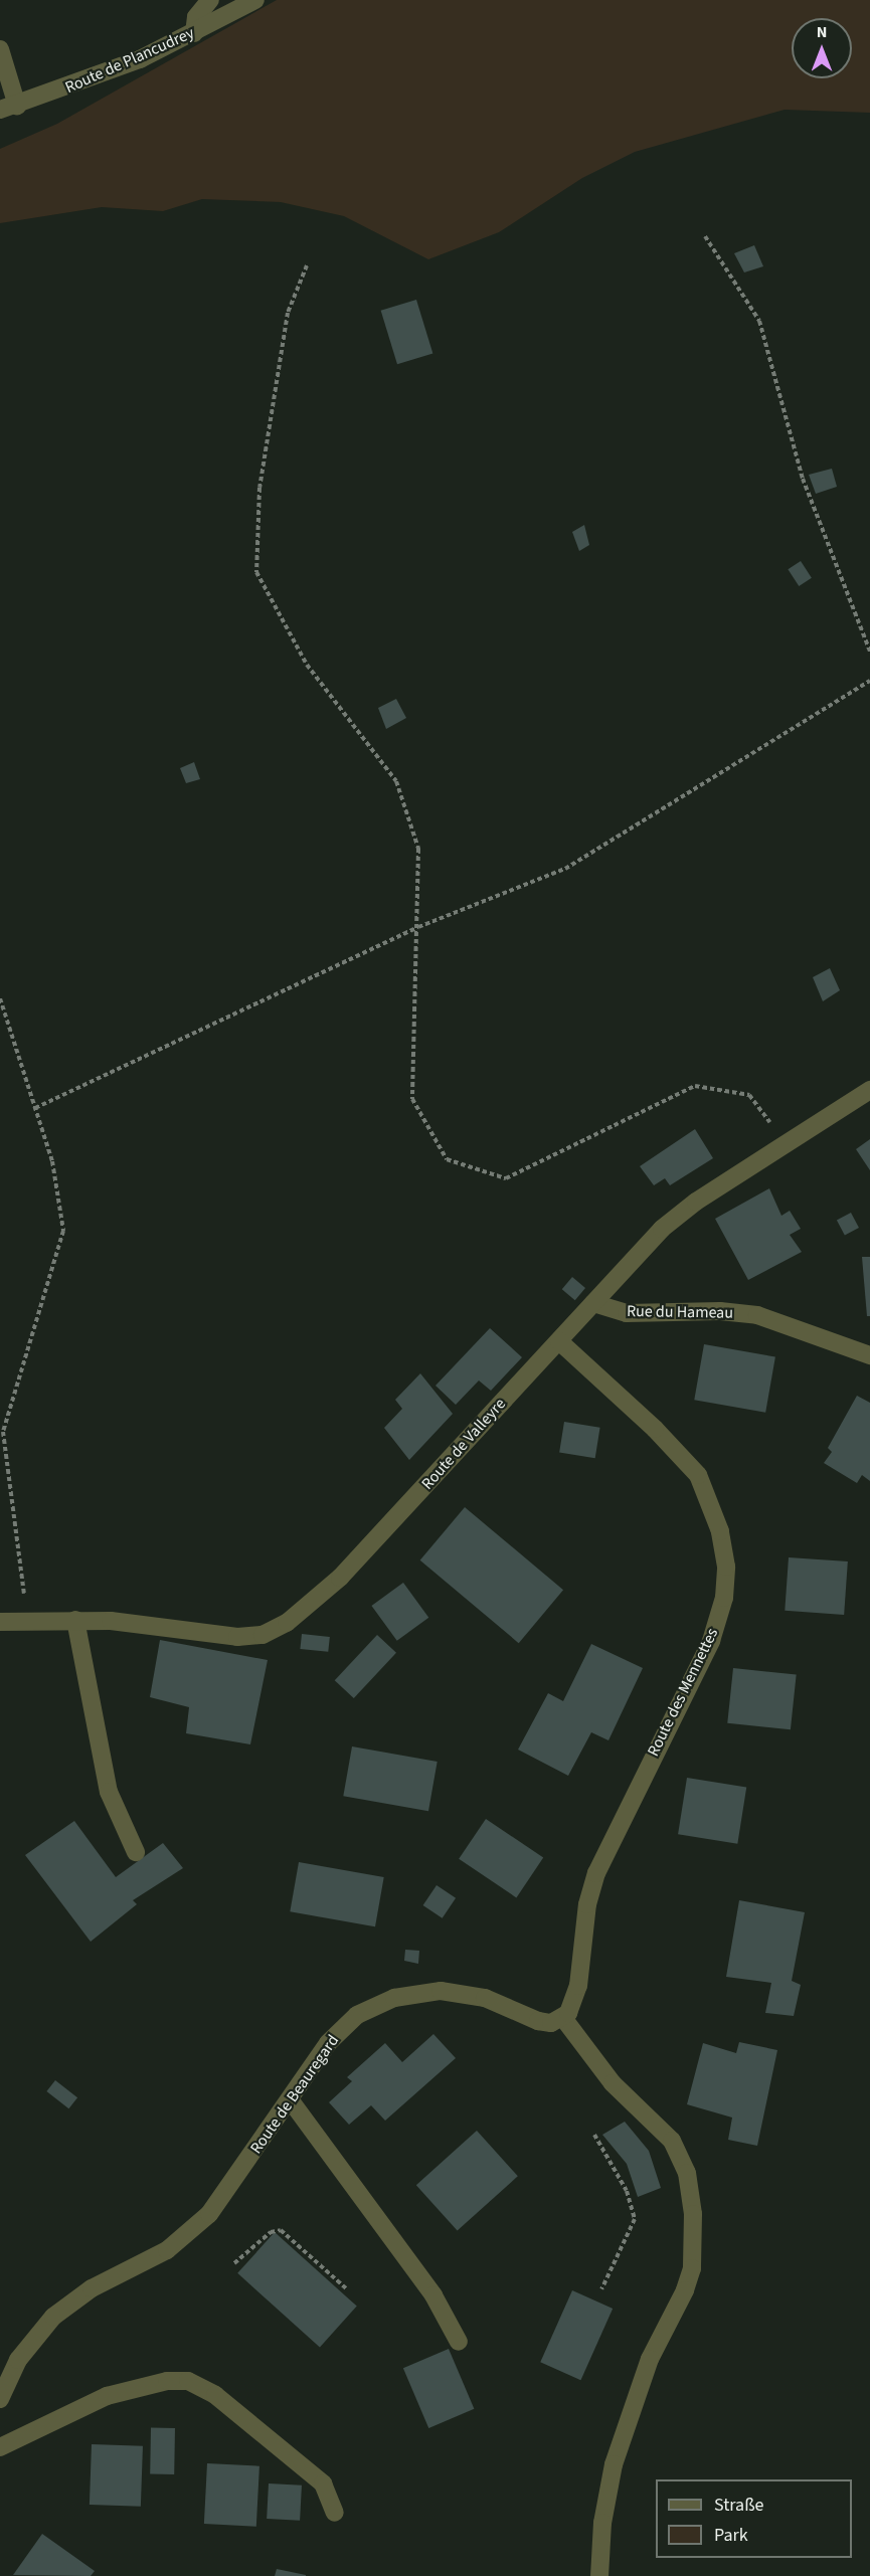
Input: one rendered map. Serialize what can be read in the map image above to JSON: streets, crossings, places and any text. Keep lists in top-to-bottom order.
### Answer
{
  "streets": {
    "street": [
      "Route de Plancudrey",
      "Rue du Hameau",
      "Route de Valleyre",
      "Route des Mennettes",
      "Route de Beauregard"
    ]
  },
  "crossings": [
    ["Rue du Hameau", "Route de Valleyre"],
    ["Route de Valleyre", "Route des Mennettes"],
    ["Route des Mennettes", "Route de Beauregard"]
  ],
  "legend": ["Straße", "Park"],
  "north": "top"
}
